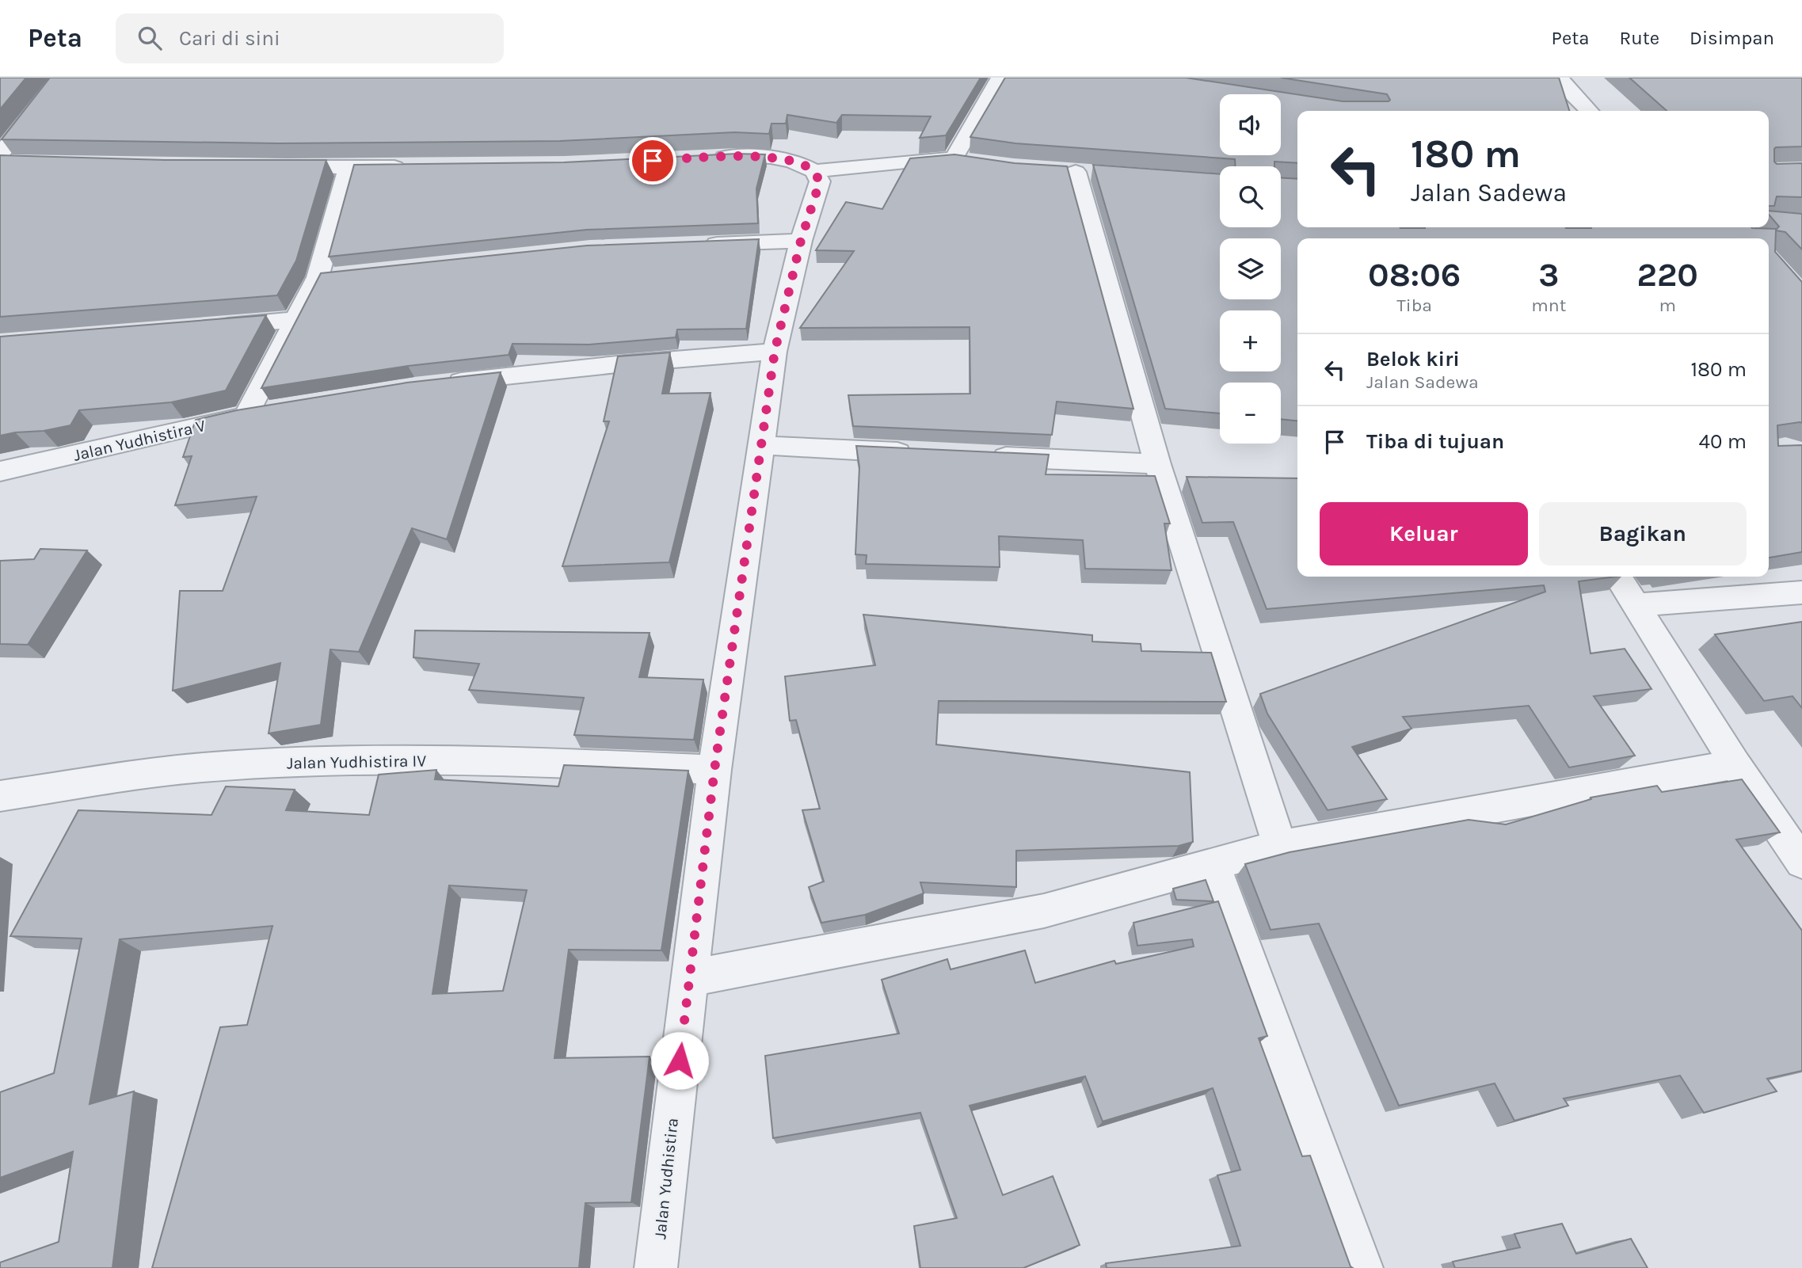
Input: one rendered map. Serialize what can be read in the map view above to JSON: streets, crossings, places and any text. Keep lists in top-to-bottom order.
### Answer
{
  "streets": {
    "street": ["Jalan Yudhistira V", "Jalan Yudhistira IV", "Jalan Yudhistira"]
  },
  "crossings": [
    ["Jalan Yudhistira IV", "Jalan Yudhistira"]
  ],
  "page": {
    "header": "Peta",
    "search": "Cari di sini",
    "nav": ["Peta", "Rute", "Disimpan"],
    "map_buttons": ["+", "−"],
    "turn": ["180 m", "Jalan Sadewa"],
    "eta": [
      "08:06",
      "Tiba",
      "3",
      "mnt",
      "220",
      "m"
    ],
    "list": [
      {
        "name": "Belok kiri",
        "note": "Jalan Sadewa",
        "value": "180 m"
      },
      {
        "name": "Tiba di tujuan",
        "value": "40 m"
      }
    ],
    "buttons": ["Keluar", "Bagikan"]
  }
}
